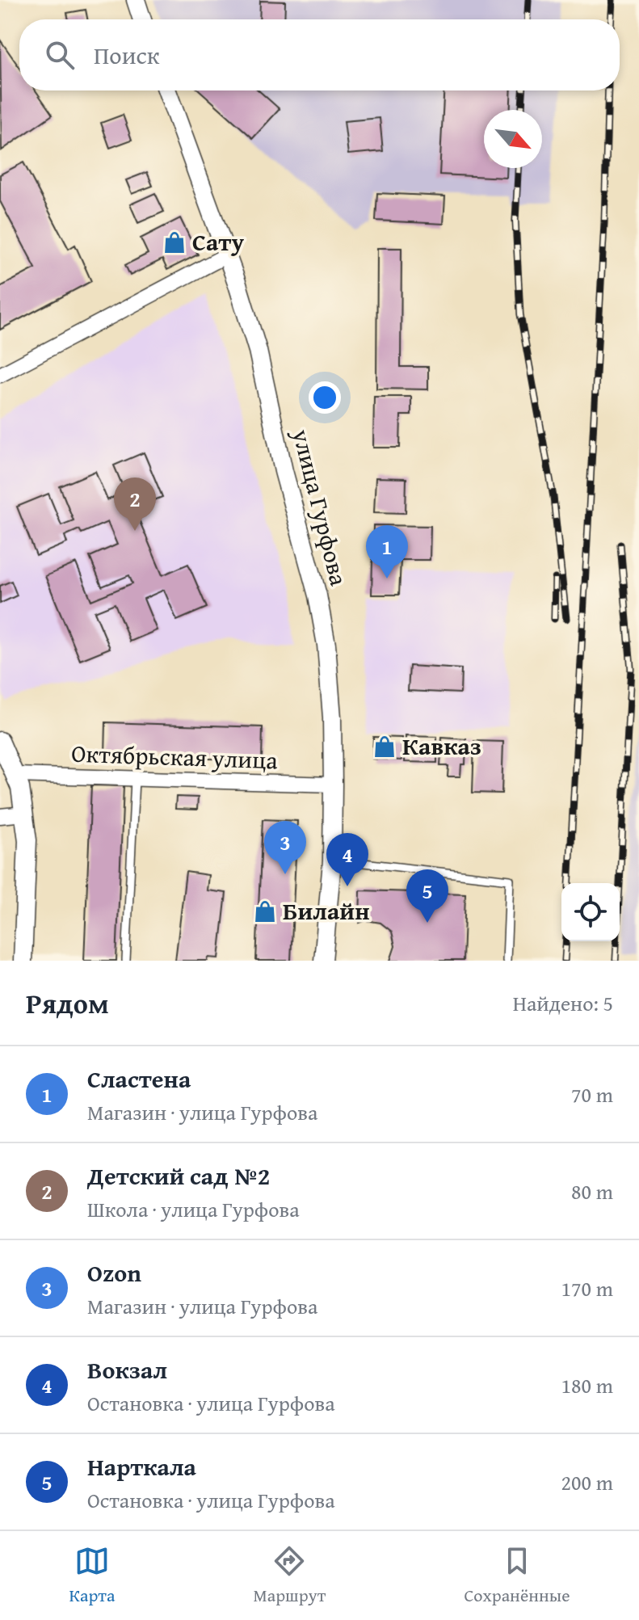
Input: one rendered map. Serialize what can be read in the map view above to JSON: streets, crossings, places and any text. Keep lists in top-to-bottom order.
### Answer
{
  "streets": {
    "street": ["улица Гурфова", "Октябрьская улица"]
  },
  "crossings": [
    ["улица Гурфова", "Октябрьская улица"]
  ],
  "places": {
    "shop": ["Сату", "Кавказ", "Билайн"]
  },
  "north": "bottom right",
  "page": {
    "search": "Поиск",
    "pins": [
      "2",
      "1",
      "3",
      "4",
      "5"
    ],
    "heading": ["Рядом", "Найдено: 5"],
    "list": [
      {
        "mark": "1",
        "name": "Сластена",
        "note": "Магазин · улица Гурфова",
        "value": "70 m"
      },
      {
        "mark": "2",
        "name": "Детский сад №2",
        "note": "Школа · улица Гурфова",
        "value": "80 m"
      },
      {
        "mark": "3",
        "name": "Ozon",
        "note": "Магазин · улица Гурфова",
        "value": "170 m"
      },
      {
        "mark": "4",
        "name": "Вокзал",
        "note": "Остановка · улица Гурфова",
        "value": "180 m"
      },
      {
        "mark": "5",
        "name": "Нарткала",
        "note": "Остановка · улица Гурфова",
        "value": "200 m"
      }
    ],
    "nav": ["Карта", "Маршрут", "Сохранённые"]
  }
}
